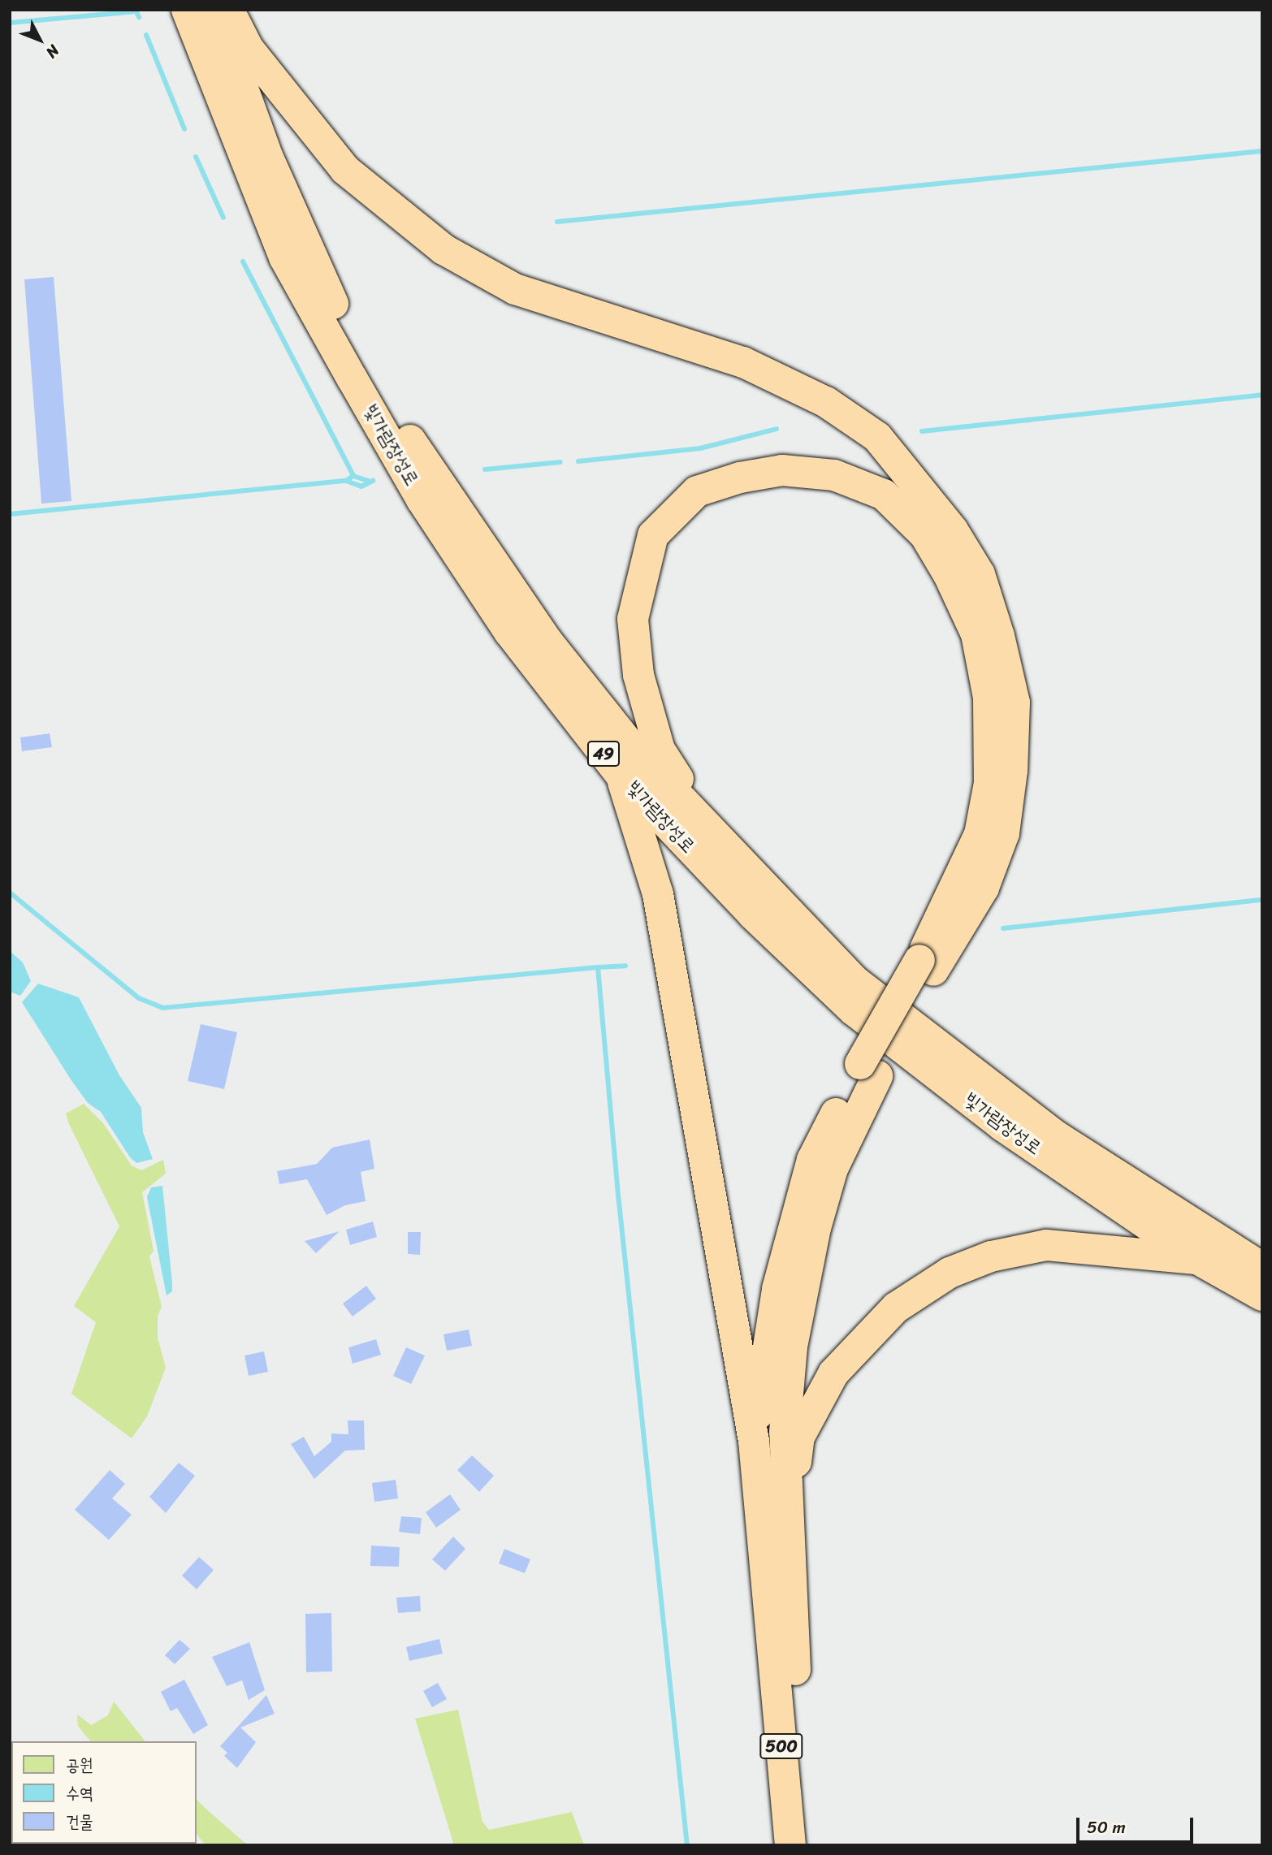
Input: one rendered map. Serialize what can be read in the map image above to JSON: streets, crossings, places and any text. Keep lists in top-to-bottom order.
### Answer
{
  "streets": {
    "highway": ["빛가람장성로", "49", "500"]
  },
  "legend": ["공원", "수역", "건물"],
  "scale_bar": "50 m",
  "north": "bottom right"
}
